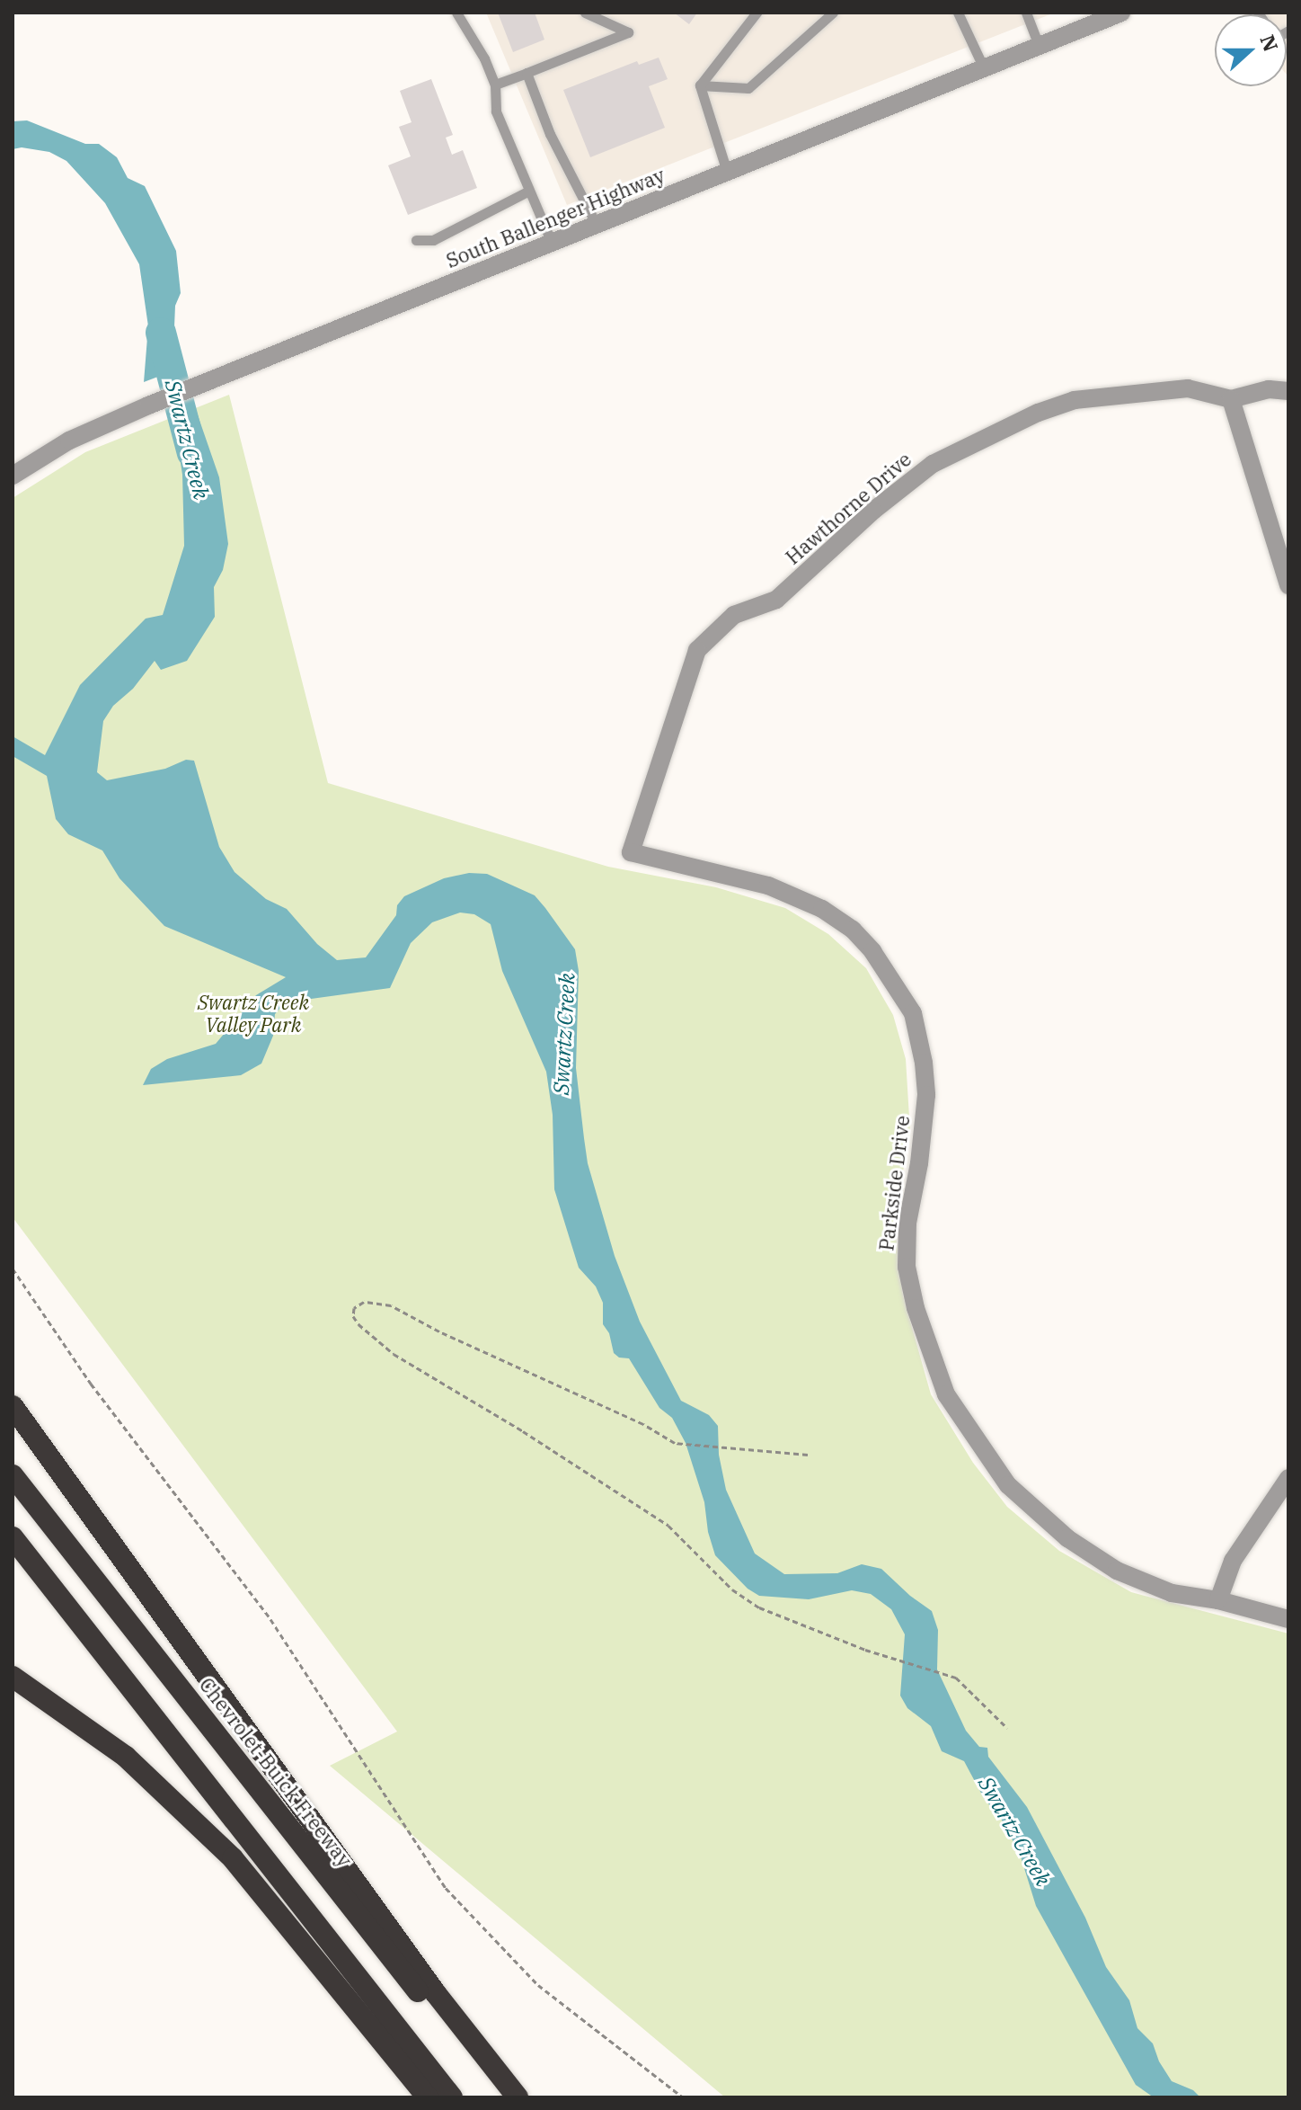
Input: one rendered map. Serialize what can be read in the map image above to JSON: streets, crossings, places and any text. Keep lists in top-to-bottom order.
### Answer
{
  "streets": {
    "highway": ["Chevrolet-Buick Freeway"],
    "street": ["South Ballenger Highway", "Hawthorne Drive", "Parkside Drive"]
  },
  "crossings": [
    ["Hawthorne Drive", "Parkside Drive"]
  ],
  "water": ["Swartz Creek"],
  "parks": ["Swartz Creek Valley Park"],
  "north": "right"
}
